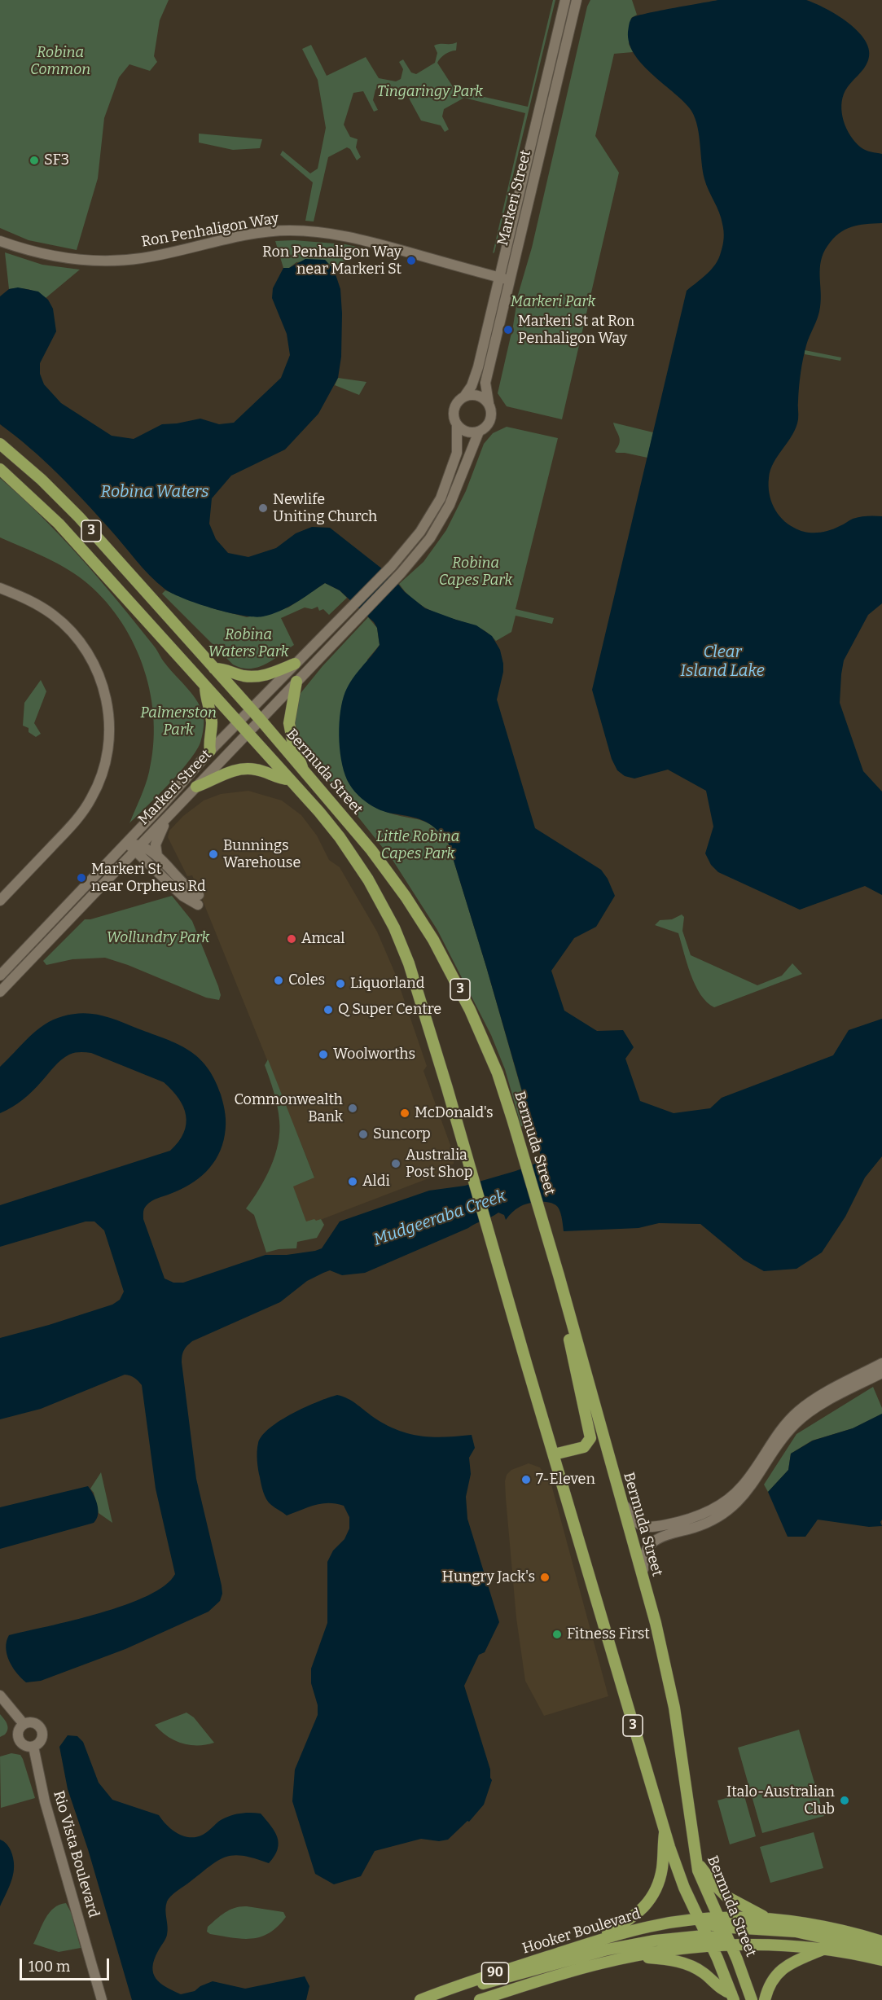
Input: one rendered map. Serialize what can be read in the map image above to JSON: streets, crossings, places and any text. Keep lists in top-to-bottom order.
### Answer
{
  "streets": {
    "main road": [
      "Markeri Street",
      "Ron Penhaligon Way",
      "3",
      "Bermuda Street",
      "Rio Vista Boulevard",
      "Hooker Boulevard",
      "90"
    ]
  },
  "crossings": [
    ["Markeri Street", "Ron Penhaligon Way"],
    ["Markeri Street", "Bermuda Street"],
    ["Bermuda Street", "Hooker Boulevard"],
    ["Bermuda Street", "90"],
    ["Hooker Boulevard", "90"]
  ],
  "water": ["Robina Waters", "Clear Island Lake", "Mudgeeraba Creek"],
  "parks": [
    "Robina Common",
    "Tingaringy Park",
    "Markeri Park",
    "Robina Capes Park",
    "Robina Waters Park",
    "Palmerston Park",
    "Little Robina Capes Park",
    "Wollundry Park"
  ],
  "places": [
    "SF3",
    "Ron Penhaligon Way near Markeri St",
    "Markeri St at Ron Penhaligon Way",
    "Newlife Uniting Church",
    "Bunnings Warehouse",
    "Markeri St near Orpheus Rd",
    "Amcal",
    "Coles",
    "Liquorland",
    "Q Super Centre",
    "Woolworths",
    "Commonwealth Bank",
    "McDonald's",
    "Suncorp",
    "Australia Post Shop",
    "Aldi",
    "7-Eleven",
    "Hungry Jack's",
    "Fitness First",
    "Italo-Australian Club"
  ],
  "scale_bar": "100 m"
}
